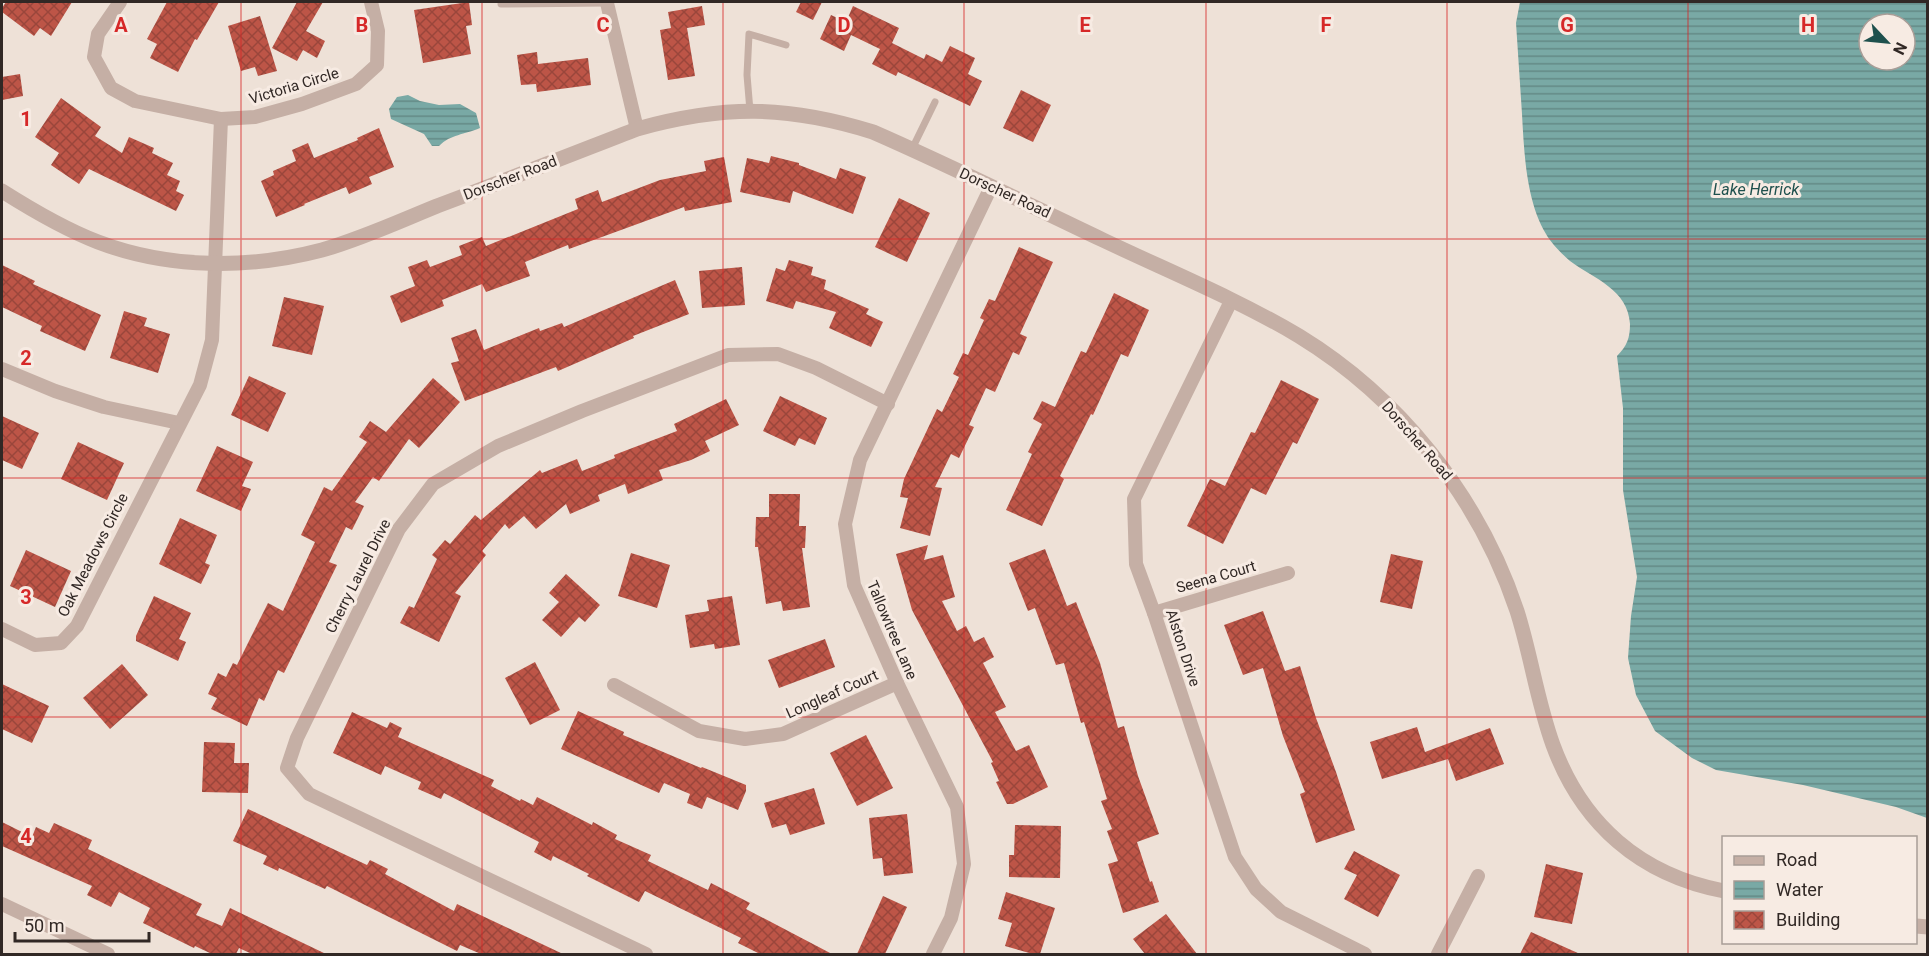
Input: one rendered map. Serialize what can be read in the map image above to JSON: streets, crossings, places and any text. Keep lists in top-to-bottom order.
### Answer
{
  "streets": {
    "street": [
      "Victoria Circle",
      "Dorscher Road",
      "Oak Meadows Circle",
      "Cherry Laurel Drive",
      "Seena Court",
      "Tallowtree Lane",
      "Alston Drive",
      "Longleaf Court"
    ]
  },
  "crossings": [
    ["Dorscher Road", "Oak Meadows Circle"],
    ["Dorscher Road", "Tallowtree Lane"],
    ["Dorscher Road", "Alston Drive"],
    ["Cherry Laurel Drive", "Tallowtree Lane"],
    ["Seena Court", "Alston Drive"],
    ["Tallowtree Lane", "Longleaf Court"]
  ],
  "water": ["Lake Herrick"],
  "legend": ["Road", "Water", "Building"],
  "scale_bar": "50 m",
  "north": "bottom right",
  "grid": {
    "columns": [
      "A",
      "B",
      "C",
      "D",
      "E",
      "F",
      "G",
      "H"
    ],
    "rows": [
      "1",
      "2",
      "3",
      "4"
    ]
  }
}
